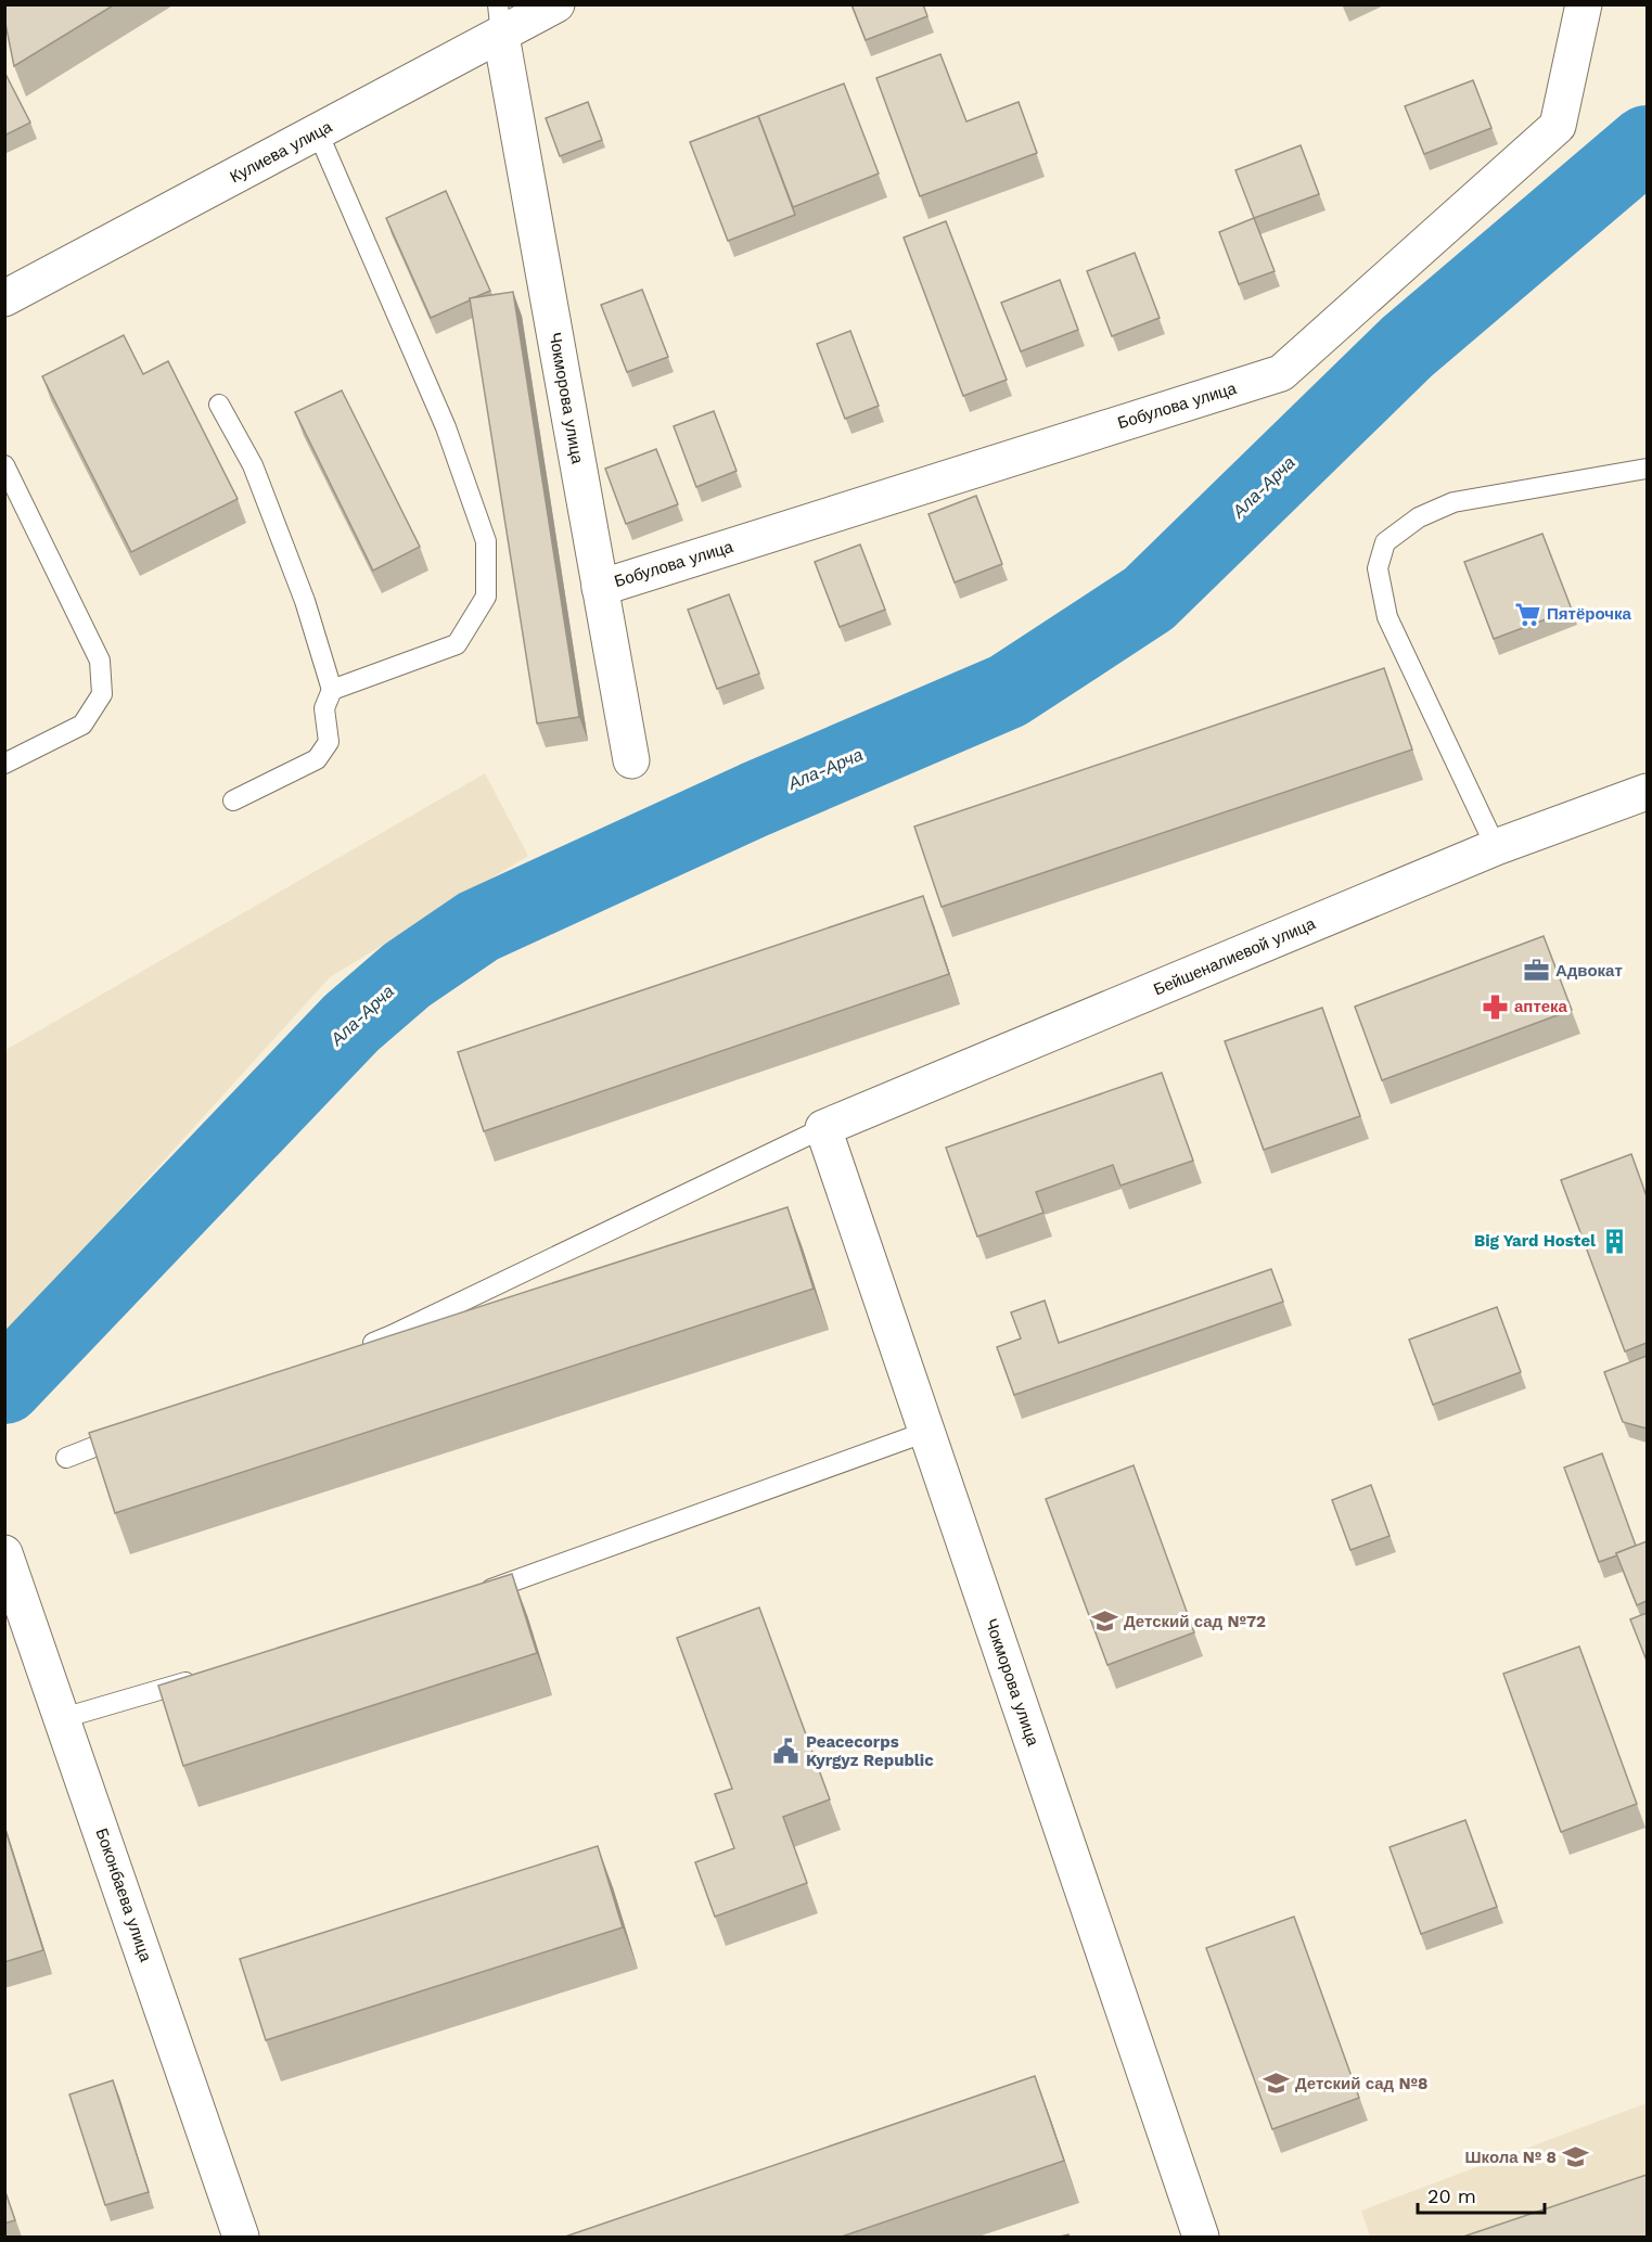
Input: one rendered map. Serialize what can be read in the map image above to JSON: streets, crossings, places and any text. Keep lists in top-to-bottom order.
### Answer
{
  "streets": {
    "street": [
      "Кулиева улица",
      "Чокморова улица",
      "Бобулова улица",
      "Бейшеналиевой улица",
      "Боконбаева улица"
    ]
  },
  "crossings": [
    ["Кулиева улица", "Чокморова улица"],
    ["Чокморова улица", "Бобулова улица"],
    ["Чокморова улица", "Бейшеналиевой улица"]
  ],
  "water": ["Ала-Арча"],
  "places": {
    "supermarket": ["Пятёрочка"],
    "office": ["Адвокат"],
    "pharmacy": ["аптека"],
    "building": ["Big Yard Hostel"],
    "school or university": ["Детский сад №72", "Детский сад №8", "Школа № 8"],
    "public building": ["Peacecorps Kyrgyz Republic"]
  },
  "scale_bar": "20 m"
}
